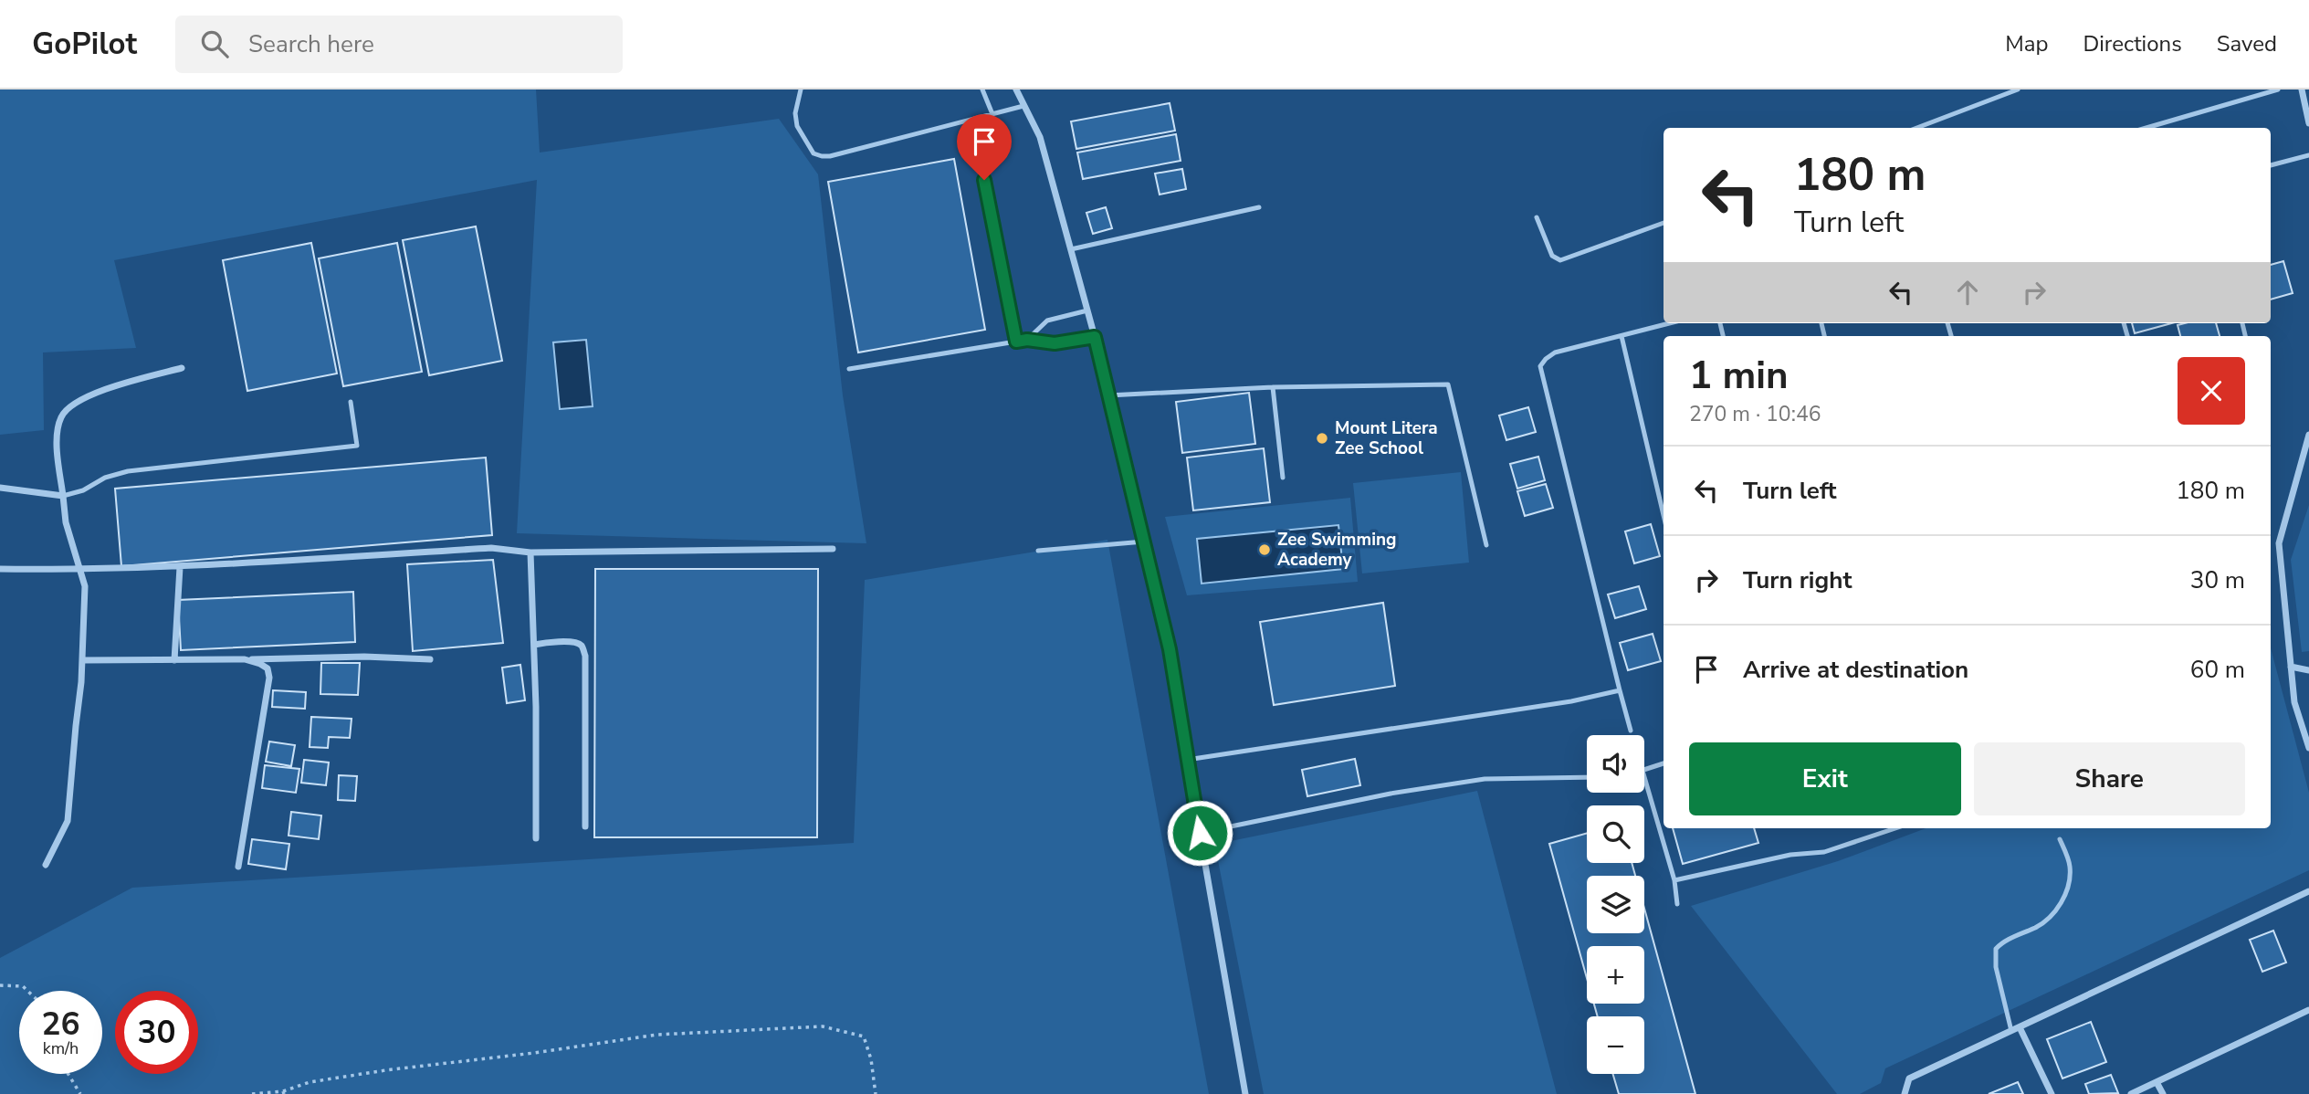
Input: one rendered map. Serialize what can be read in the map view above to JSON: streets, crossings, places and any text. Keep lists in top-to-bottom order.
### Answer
{
  "places": ["Mount Litera Zee School", "Zee Swimming Academy"],
  "page": {
    "header": "GoPilot",
    "search": "Search here",
    "nav": ["Map", "Directions", "Saved"],
    "turn": ["180 m", "Turn left"],
    "heading": ["1 min", "270 m · 10:46"],
    "list": [
      {
        "name": "Turn left",
        "value": "180 m"
      },
      {
        "name": "Turn right",
        "value": "30 m"
      },
      {
        "name": "Arrive at destination",
        "value": "60 m"
      }
    ],
    "buttons": ["Exit", "Share"],
    "map_buttons": ["+", "−"],
    "speed": "26 km/h",
    "limit": "30"
  }
}
